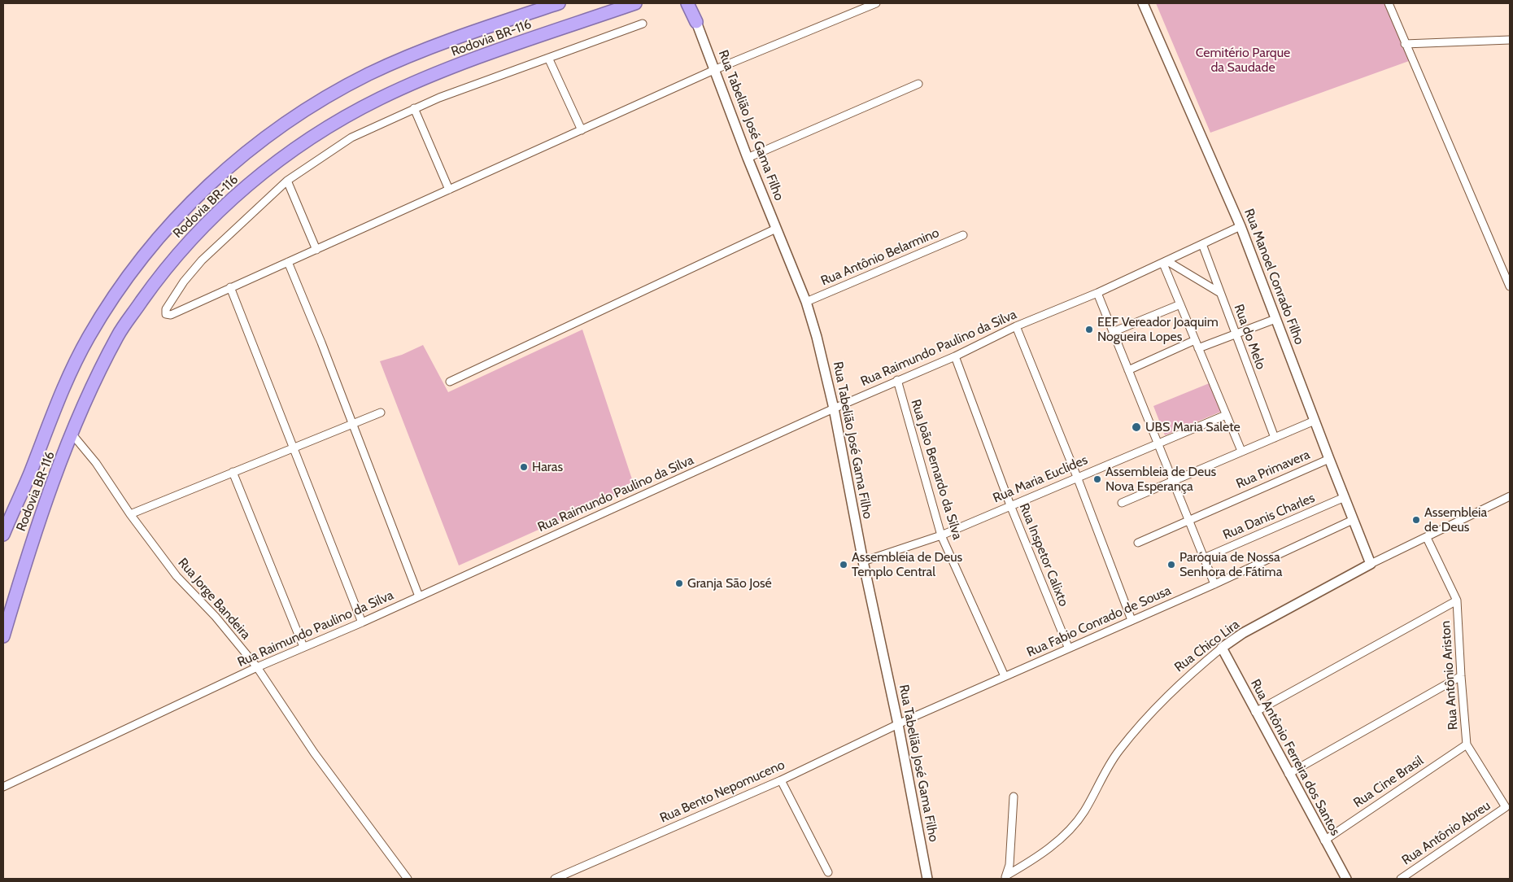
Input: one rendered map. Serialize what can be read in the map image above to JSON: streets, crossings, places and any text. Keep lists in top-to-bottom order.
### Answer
{
  "streets": {
    "highway": ["Rodovia BR-116"],
    "street": [
      "Rua Tabelião José Gama Filho",
      "Rua Antônio Belarmino",
      "Rua Manoel Conrado Filho",
      "Rua do Melo",
      "Rua Raimundo Paulino da Silva",
      "Rua João Bernardo da Silva",
      "Rua Primavera",
      "Rua Maria Euclides",
      "Rua Danis Charles",
      "Rua Inspetor Calixto",
      "Rua Jorge Bandeira",
      "Rua Fabio Conrado de Sousa",
      "Rua Chico Lira",
      "Rua Antônio Ariston",
      "Rua Antônio Ferreira dos Santos",
      "Rua Cine Brasil",
      "Rua Bento Nepomuceno",
      "Rua Antônio Abreu"
    ]
  },
  "crossings": [
    ["Rodovia BR-116", "Rua Jorge Bandeira"],
    ["Rua Tabelião José Gama Filho", "Rua Antônio Belarmino"],
    ["Rua Tabelião José Gama Filho", "Rua Raimundo Paulino da Silva"],
    ["Rua Tabelião José Gama Filho", "Rua Maria Euclides"],
    ["Rua Tabelião José Gama Filho", "Rua Fabio Conrado de Sousa"],
    ["Rua Tabelião José Gama Filho", "Rua Bento Nepomuceno"],
    ["Rua Manoel Conrado Filho", "Rua Raimundo Paulino da Silva"],
    ["Rua Manoel Conrado Filho", "Rua Primavera"],
    ["Rua Manoel Conrado Filho", "Rua Danis Charles"],
    ["Rua Manoel Conrado Filho", "Rua Fabio Conrado de Sousa"],
    ["Rua Manoel Conrado Filho", "Rua Chico Lira"],
    ["Rua do Melo", "Rua Raimundo Paulino da Silva"],
    ["Rua Raimundo Paulino da Silva", "Rua João Bernardo da Silva"],
    ["Rua Raimundo Paulino da Silva", "Rua Inspetor Calixto"],
    ["Rua Raimundo Paulino da Silva", "Rua Jorge Bandeira"],
    ["Rua João Bernardo da Silva", "Rua Maria Euclides"],
    ["Rua João Bernardo da Silva", "Rua Fabio Conrado de Sousa"],
    ["Rua Maria Euclides", "Rua Inspetor Calixto"],
    ["Rua Inspetor Calixto", "Rua Fabio Conrado de Sousa"],
    ["Rua Fabio Conrado de Sousa", "Rua Bento Nepomuceno"],
    ["Rua Chico Lira", "Rua Antônio Ariston"],
    ["Rua Chico Lira", "Rua Antônio Ferreira dos Santos"],
    ["Rua Antônio Ariston", "Rua Cine Brasil"],
    ["Rua Antônio Ariston", "Rua Antônio Abreu"],
    ["Rua Antônio Ferreira dos Santos", "Rua Cine Brasil"]
  ],
  "parks": ["Cemitério Parque da Saudade"],
  "places": [
    "EEF Vereador Joaquim Nogueira Lopes",
    "UBS Maria Salete",
    "Haras",
    "Assembleia de Deus Nova Esperança",
    "Assembleia de Deus",
    "Assembleia de Deus Templo Central",
    "Paróquia de Nossa Senhora de Fátima",
    "Granja São José"
  ]
}
